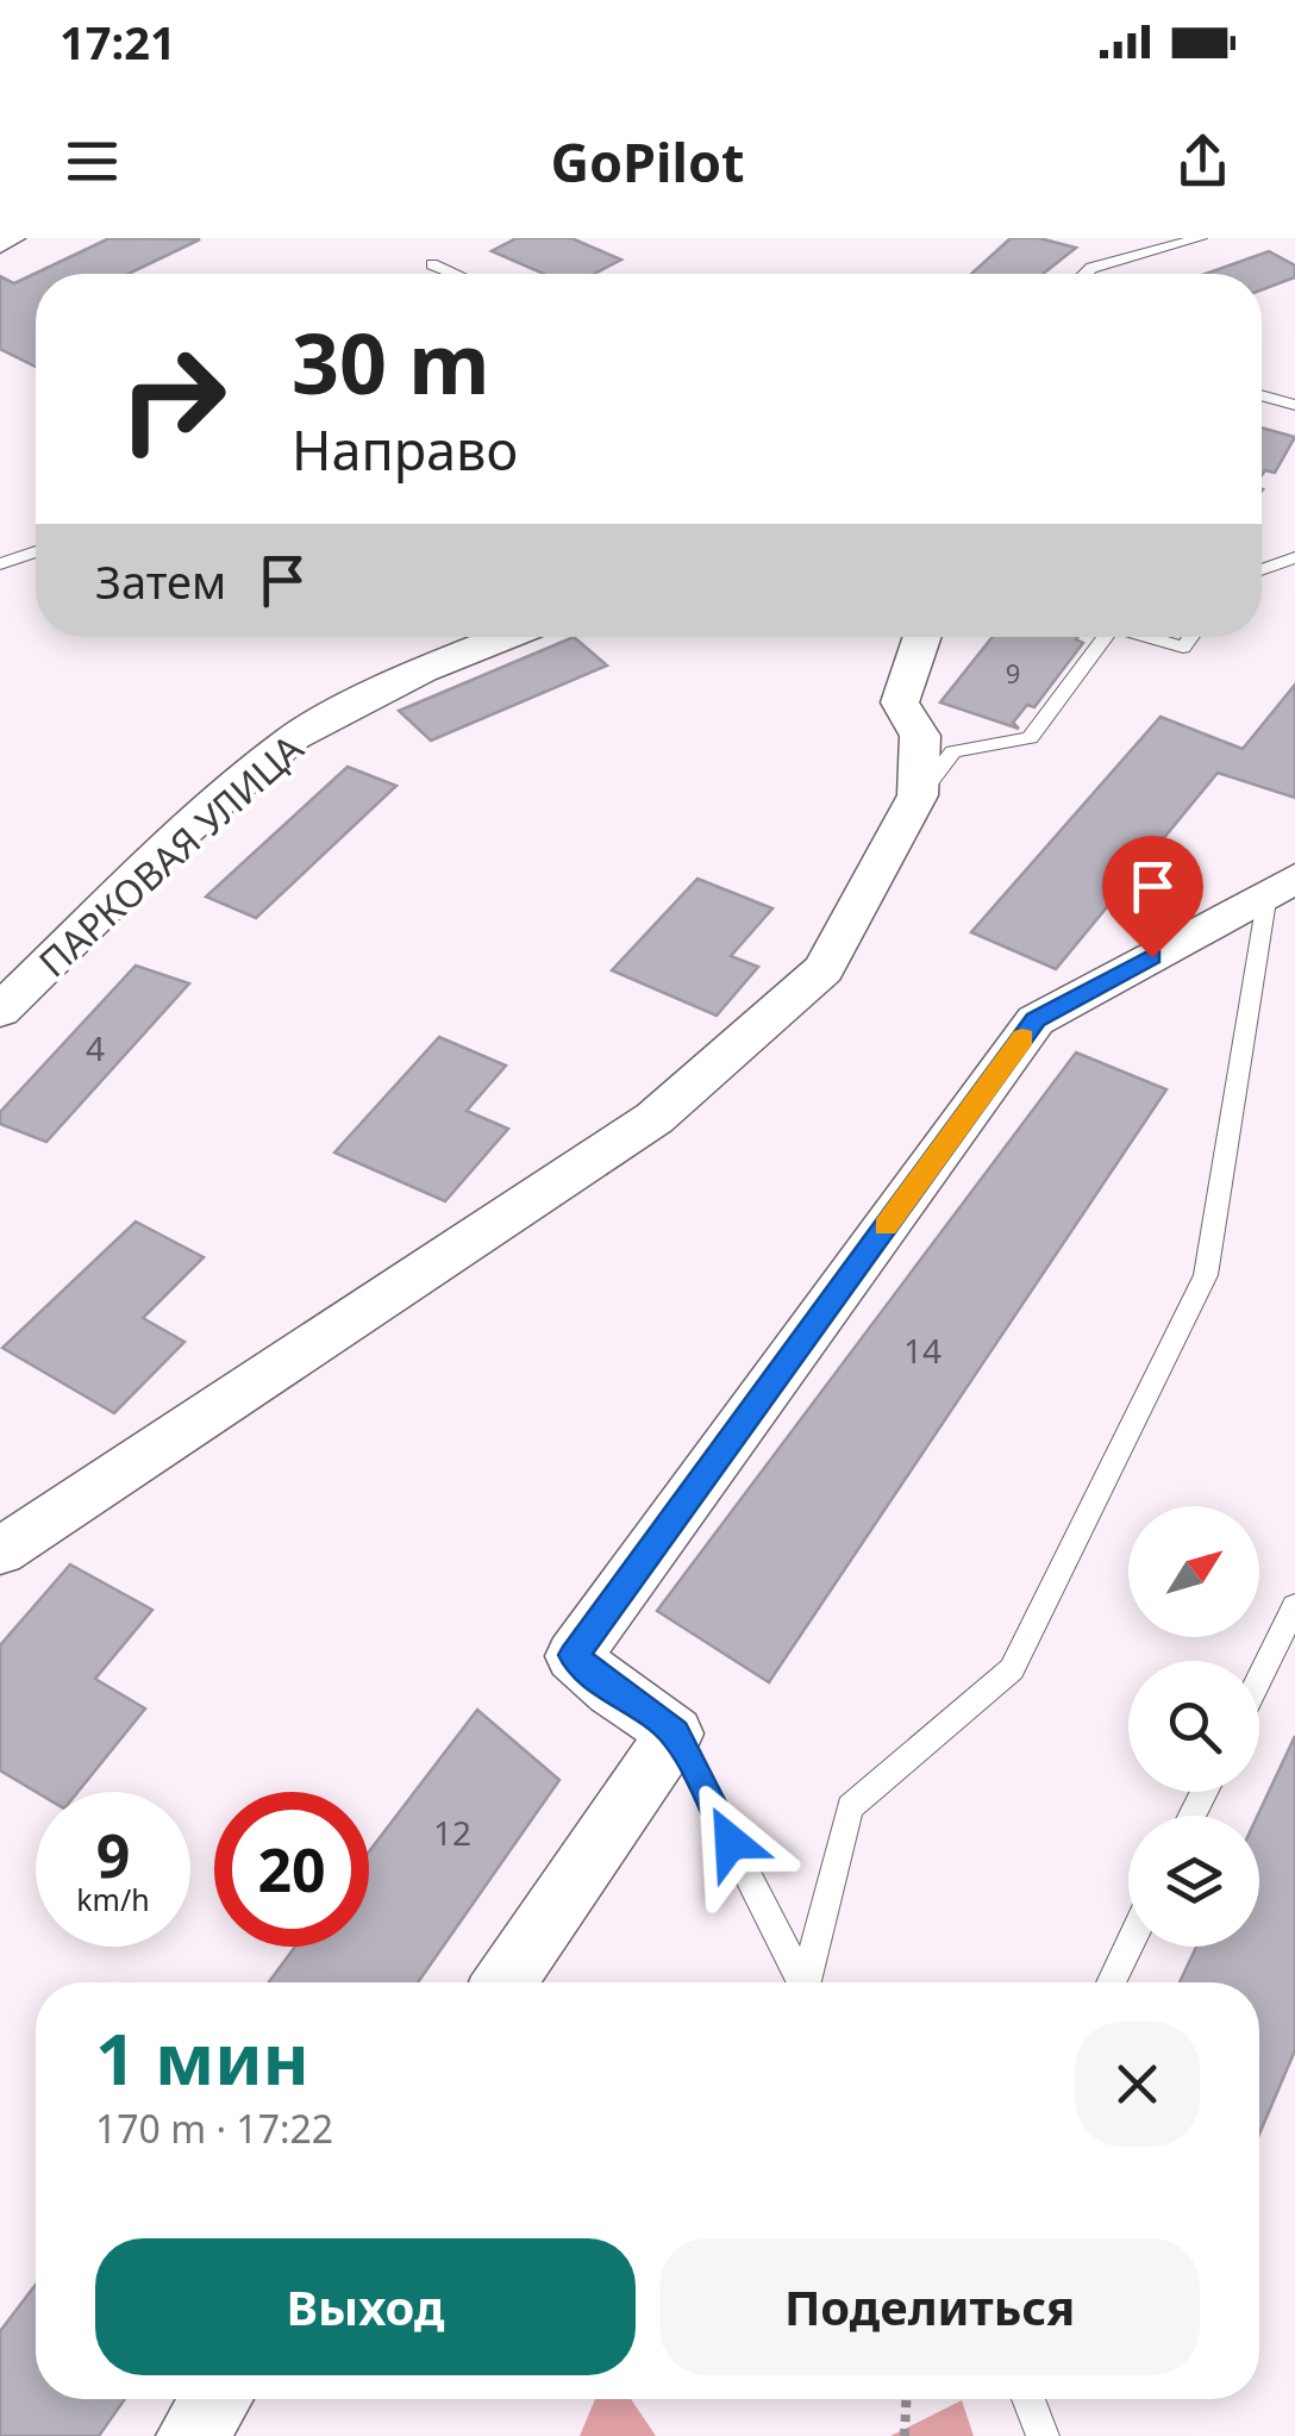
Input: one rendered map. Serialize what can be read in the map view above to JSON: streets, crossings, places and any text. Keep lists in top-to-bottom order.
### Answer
{
  "streets": {
    "street": ["ПАРКОВАЯ УЛИЦА"]
  },
  "house_numbers": [
    "9",
    "4",
    "14",
    "12"
  ],
  "north": "top right",
  "page": {
    "status": "17:21",
    "header": "GoPilot",
    "turn": ["30 m", "Направо"],
    "then": "Затем",
    "speed": "9 km/h",
    "limit": "20",
    "heading": ["1 мин", "170 m · 17:22"],
    "buttons": ["Выход", "Поделиться"]
  }
}
